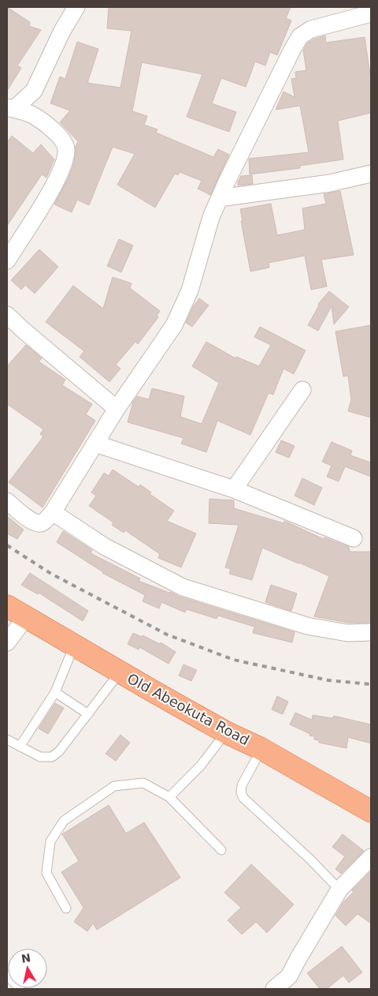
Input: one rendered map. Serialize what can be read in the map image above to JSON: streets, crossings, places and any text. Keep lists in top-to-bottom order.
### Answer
{
  "streets": {
    "highway": ["Old Abeokuta Road"]
  },
  "north": "top"
}
